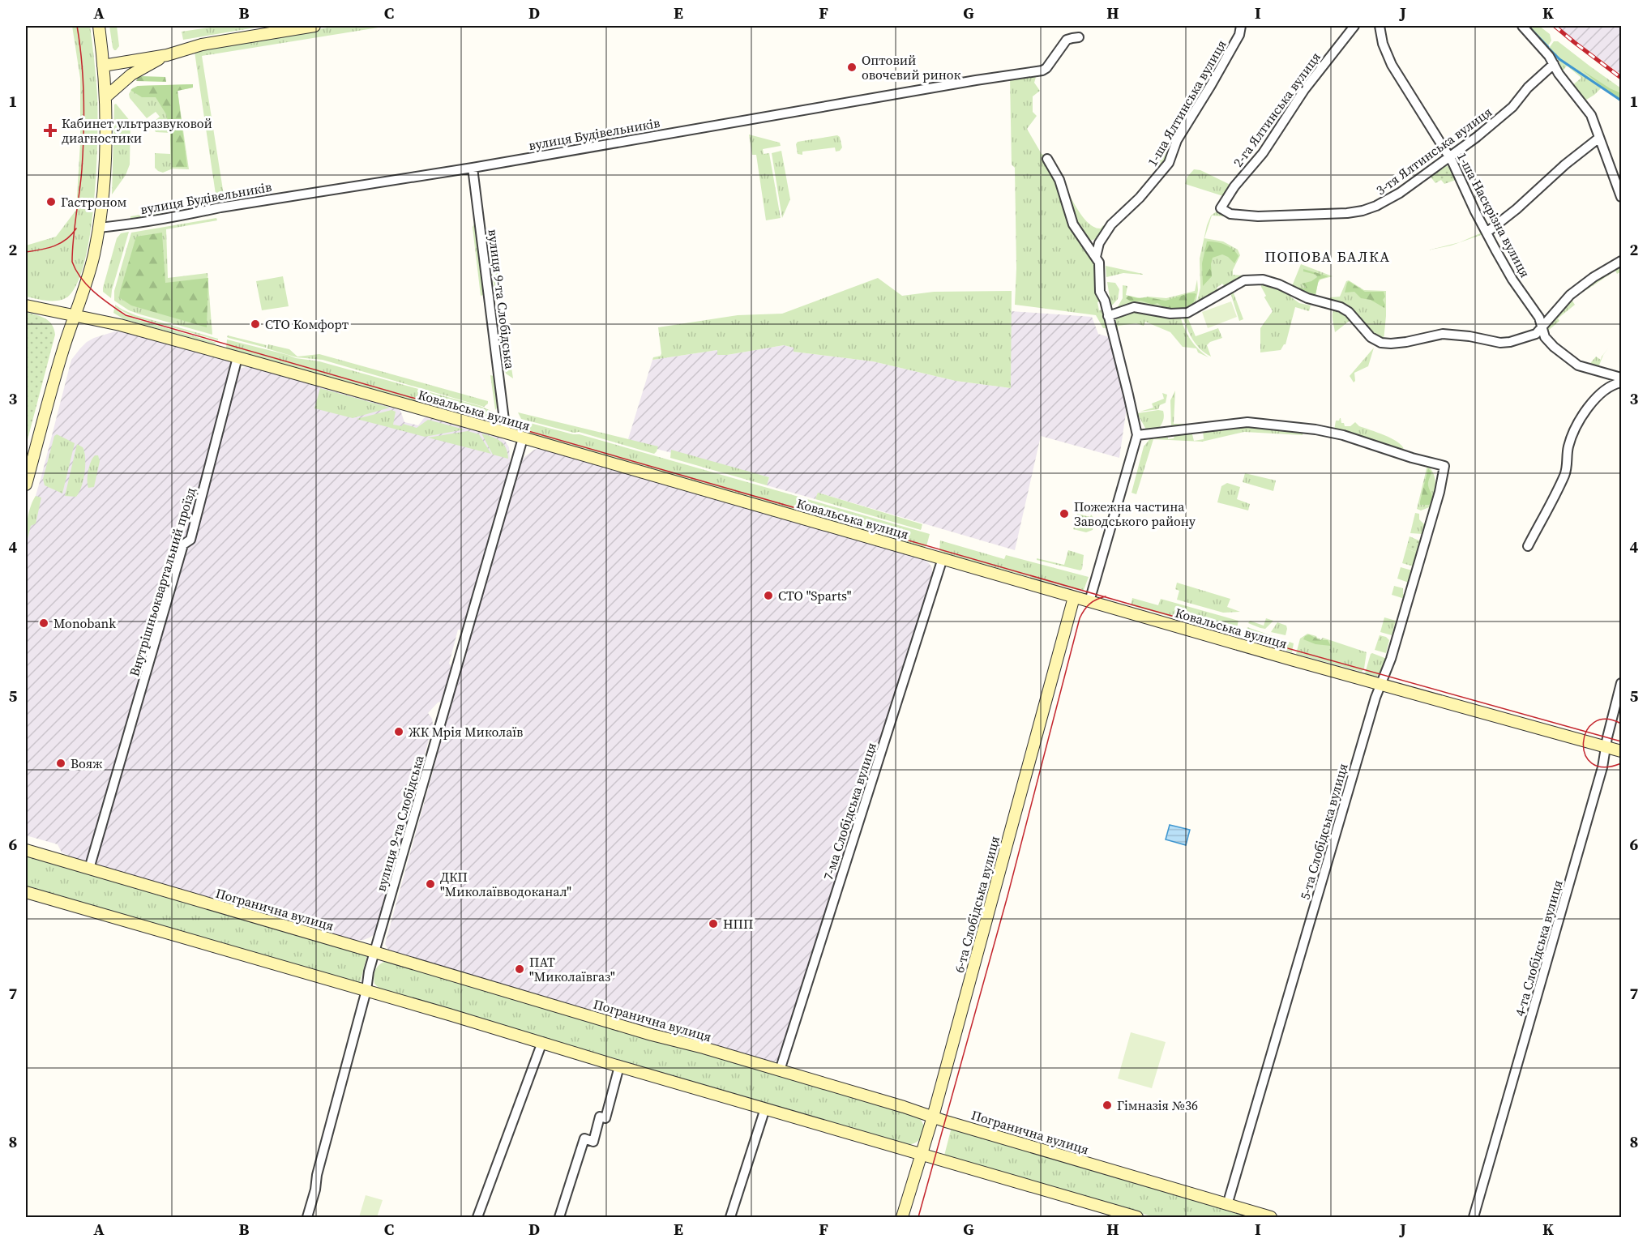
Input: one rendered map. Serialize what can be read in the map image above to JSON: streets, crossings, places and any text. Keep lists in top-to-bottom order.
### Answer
{
  "streets": {
    "main road": ["Ковальська вулиця", "6-та Слобідська вулиця", "Погранична вулиця"],
    "street": [
      "1-ша Ялтинська вулиця",
      "2-га Ялтинська вулиця",
      "вулиця Будівельників",
      "3-тя Ялтинська вулиця",
      "1-ша Наскрізна вулиця",
      "вулиця 9-та Слобідська",
      "Внутрішньоквартальний проїзд",
      "7-ма Слобідська вулиця",
      "5-та Слобідська вулиця",
      "4-та Слобідська вулиця"
    ]
  },
  "crossings": [
    ["2-га Ялтинська вулиця", "3-тя Ялтинська вулиця"],
    ["вулиця Будівельників", "вулиця 9-та Слобідська"],
    ["3-тя Ялтинська вулиця", "1-ша Наскрізна вулиця"],
    ["вулиця 9-та Слобідська", "Ковальська вулиця"],
    ["вулиця 9-та Слобідська", "Погранична вулиця"],
    ["Ковальська вулиця", "Внутрішньоквартальний проїзд"],
    ["Ковальська вулиця", "7-ма Слобідська вулиця"],
    ["Ковальська вулиця", "5-та Слобідська вулиця"],
    ["Ковальська вулиця", "6-та Слобідська вулиця"],
    ["Ковальська вулиця", "4-та Слобідська вулиця"],
    ["Внутрішньоквартальний проїзд", "Погранична вулиця"],
    ["7-ма Слобідська вулиця", "Погранична вулиця"],
    ["5-та Слобідська вулиця", "Погранична вулиця"],
    ["6-та Слобідська вулиця", "Погранична вулиця"]
  ],
  "districts": ["ПОПОВА БАЛКА"],
  "places": {
    "other": [
      "Оптовий овочевий ринок",
      "Гастроном",
      "СТО Комфорт",
      "Пожежна частина Заводського району",
      "СТО \"Sparts\"",
      "Monobank",
      "ЖК Мрія Миколаїв",
      "Вояж",
      "ДКП \"Миколаївводоканал\"",
      "НПП",
      "ПАТ \"Миколаївгаз\"",
      "Гімназія №36"
    ],
    "health": ["Кабинет ультразвуковой диагностики"]
  },
  "grid": {
    "columns": [
      "A",
      "B",
      "C",
      "D",
      "E",
      "F",
      "G",
      "H",
      "I",
      "J",
      "K"
    ],
    "rows": [
      "1",
      "2",
      "3",
      "4",
      "5",
      "6",
      "7",
      "8"
    ]
  }
}
